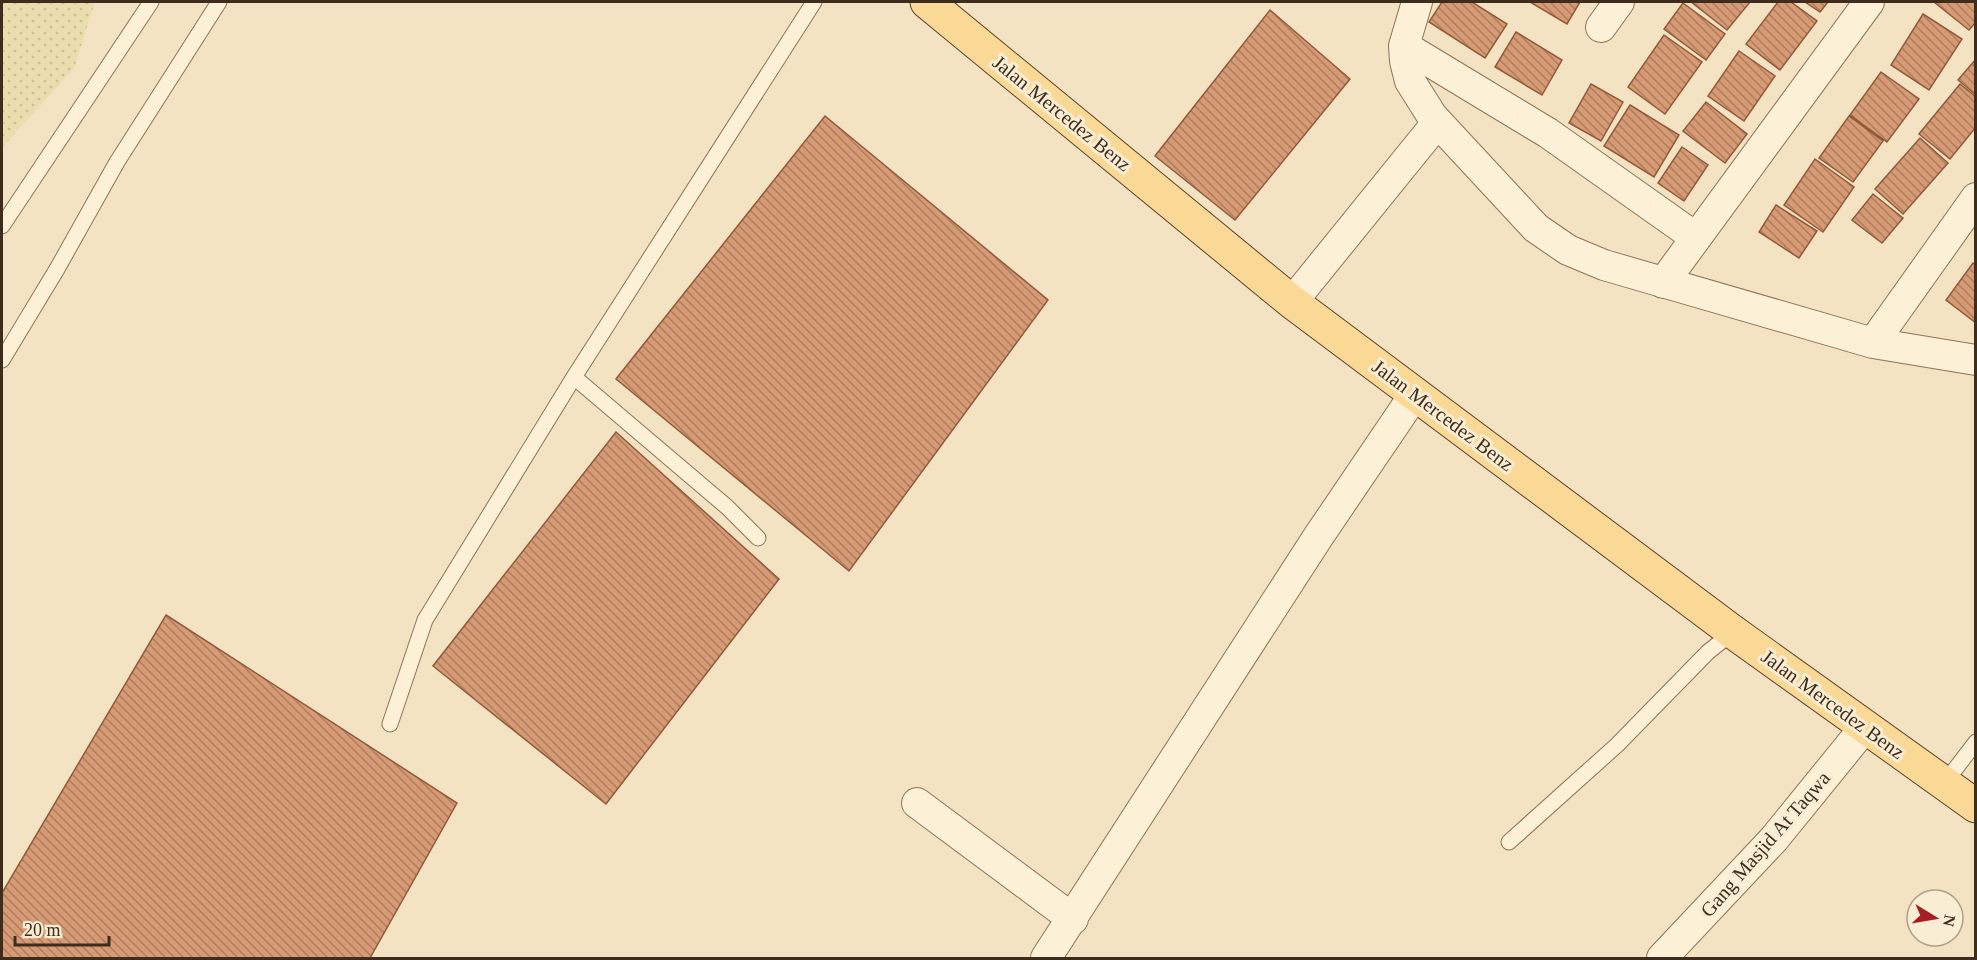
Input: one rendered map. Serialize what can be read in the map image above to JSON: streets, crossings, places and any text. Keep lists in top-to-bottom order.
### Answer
{
  "streets": {
    "main road": ["Jalan Mercedez Benz"],
    "street": ["Gang Masjid At Taqwa"]
  },
  "crossings": [
    ["Jalan Mercedez Benz", "Gang Masjid At Taqwa"]
  ],
  "scale_bar": "20 m",
  "north": "right"
}
